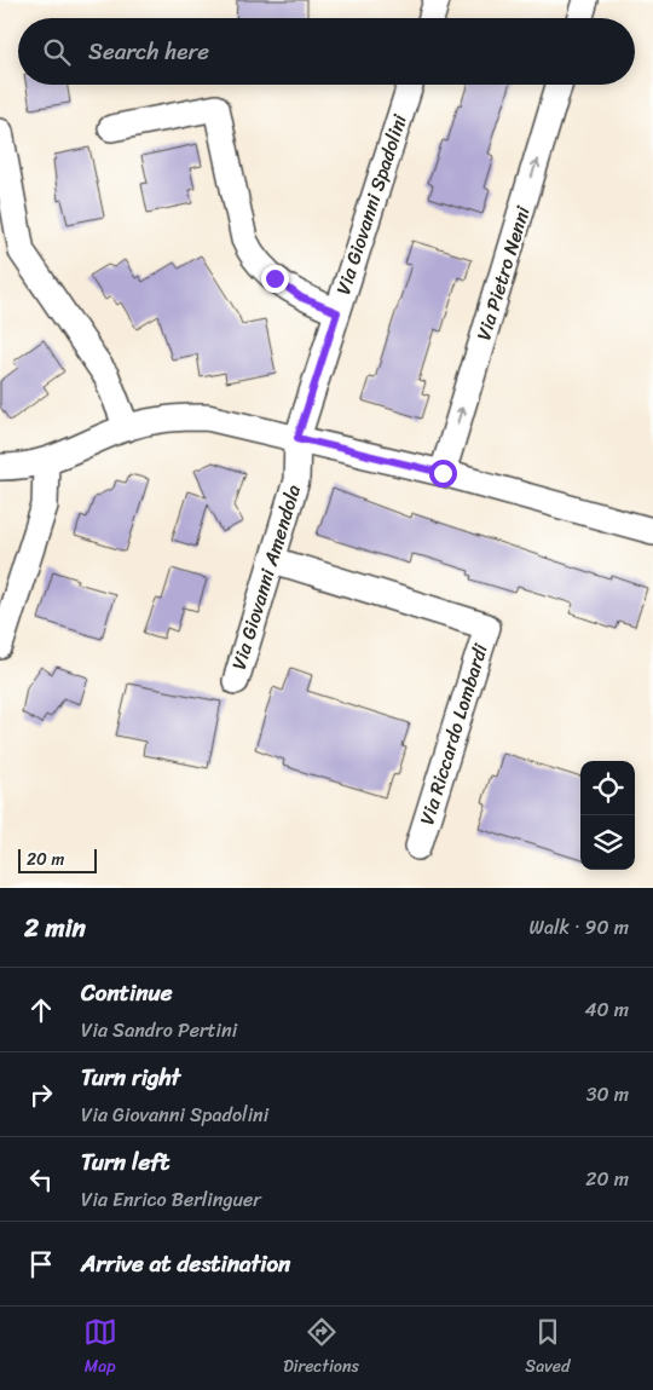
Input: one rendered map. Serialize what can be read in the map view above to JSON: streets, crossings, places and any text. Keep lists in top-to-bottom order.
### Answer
{
  "streets": {
    "street": [
      "Via Giovanni Spadolini",
      "Via Pietro Nenni",
      "Via Giovanni Amendola",
      "Via Riccardo Lombardi"
    ]
  },
  "crossings": [
    ["Via Giovanni Spadolini", "Via Giovanni Amendola"],
    ["Via Giovanni Amendola", "Via Riccardo Lombardi"]
  ],
  "one_way": ["Via Pietro Nenni"],
  "scale_bar": "20 m",
  "page": {
    "search": "Search here",
    "scale": "20 m",
    "heading": ["2 min", "Walk · 90 m"],
    "list": [
      ["Continue", "Via Sandro Pertini", "40 m"],
      ["Turn right", "Via Giovanni Spadolini", "30 m"],
      ["Turn left", "Via Enrico Berlinguer", "20 m"],
      "Arrive at destination"
    ],
    "nav": ["Map", "Directions", "Saved"]
  }
}
